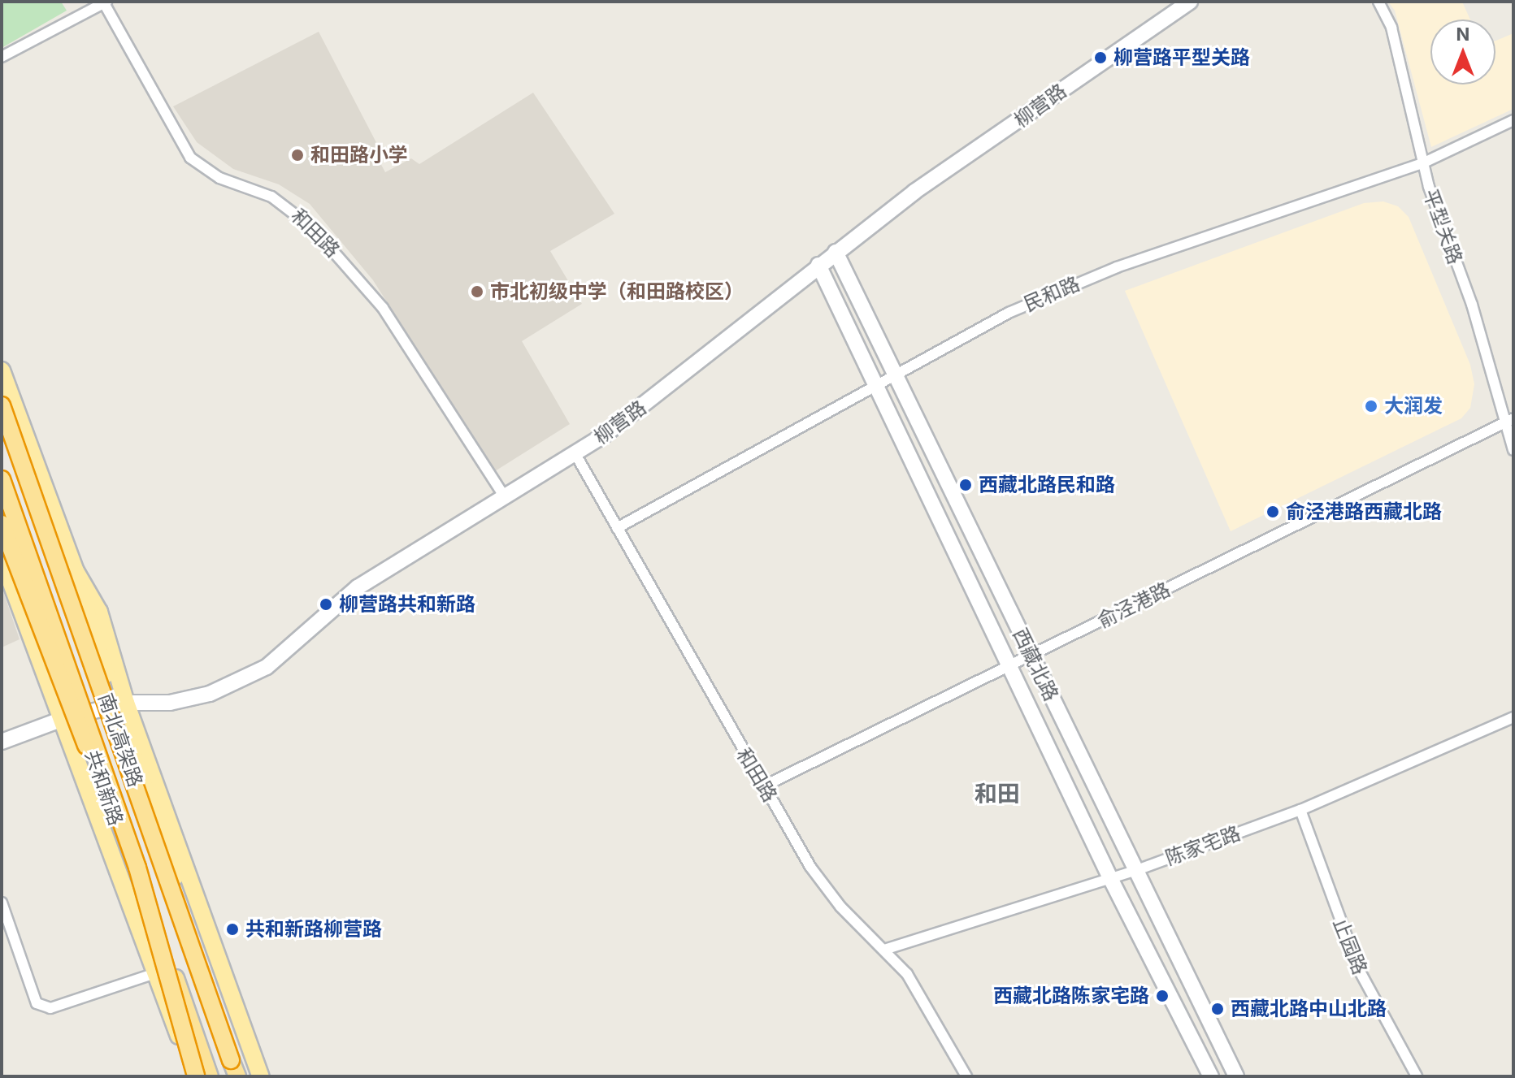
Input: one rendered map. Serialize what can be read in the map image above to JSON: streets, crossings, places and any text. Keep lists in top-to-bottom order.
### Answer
{
  "streets": {
    "highway": ["南北高架路"],
    "main road": ["柳营路", "西藏北路", "共和新路"],
    "street": [
      "平型关路",
      "和田路",
      "民和路",
      "俞泾港路",
      "陈家宅路",
      "止园路"
    ]
  },
  "crossings": [
    ["柳营路", "和田路"],
    ["柳营路", "西藏北路"],
    ["柳营路", "共和新路"],
    ["平型关路", "民和路"],
    ["平型关路", "俞泾港路"],
    ["和田路", "民和路"],
    ["和田路", "俞泾港路"],
    ["和田路", "陈家宅路"],
    ["民和路", "西藏北路"],
    ["俞泾港路", "西藏北路"],
    ["西藏北路", "陈家宅路"],
    ["南北高架路", "共和新路"],
    ["陈家宅路", "止园路"]
  ],
  "districts": ["和田"],
  "places": [
    "柳营路平型关路",
    "和田路小学",
    "市北初级中学（和田路校区）",
    "大润发",
    "西藏北路民和路",
    "俞泾港路西藏北路",
    "柳营路共和新路",
    "共和新路柳营路",
    "西藏北路陈家宅路",
    "西藏北路中山北路"
  ],
  "north": "top"
}
